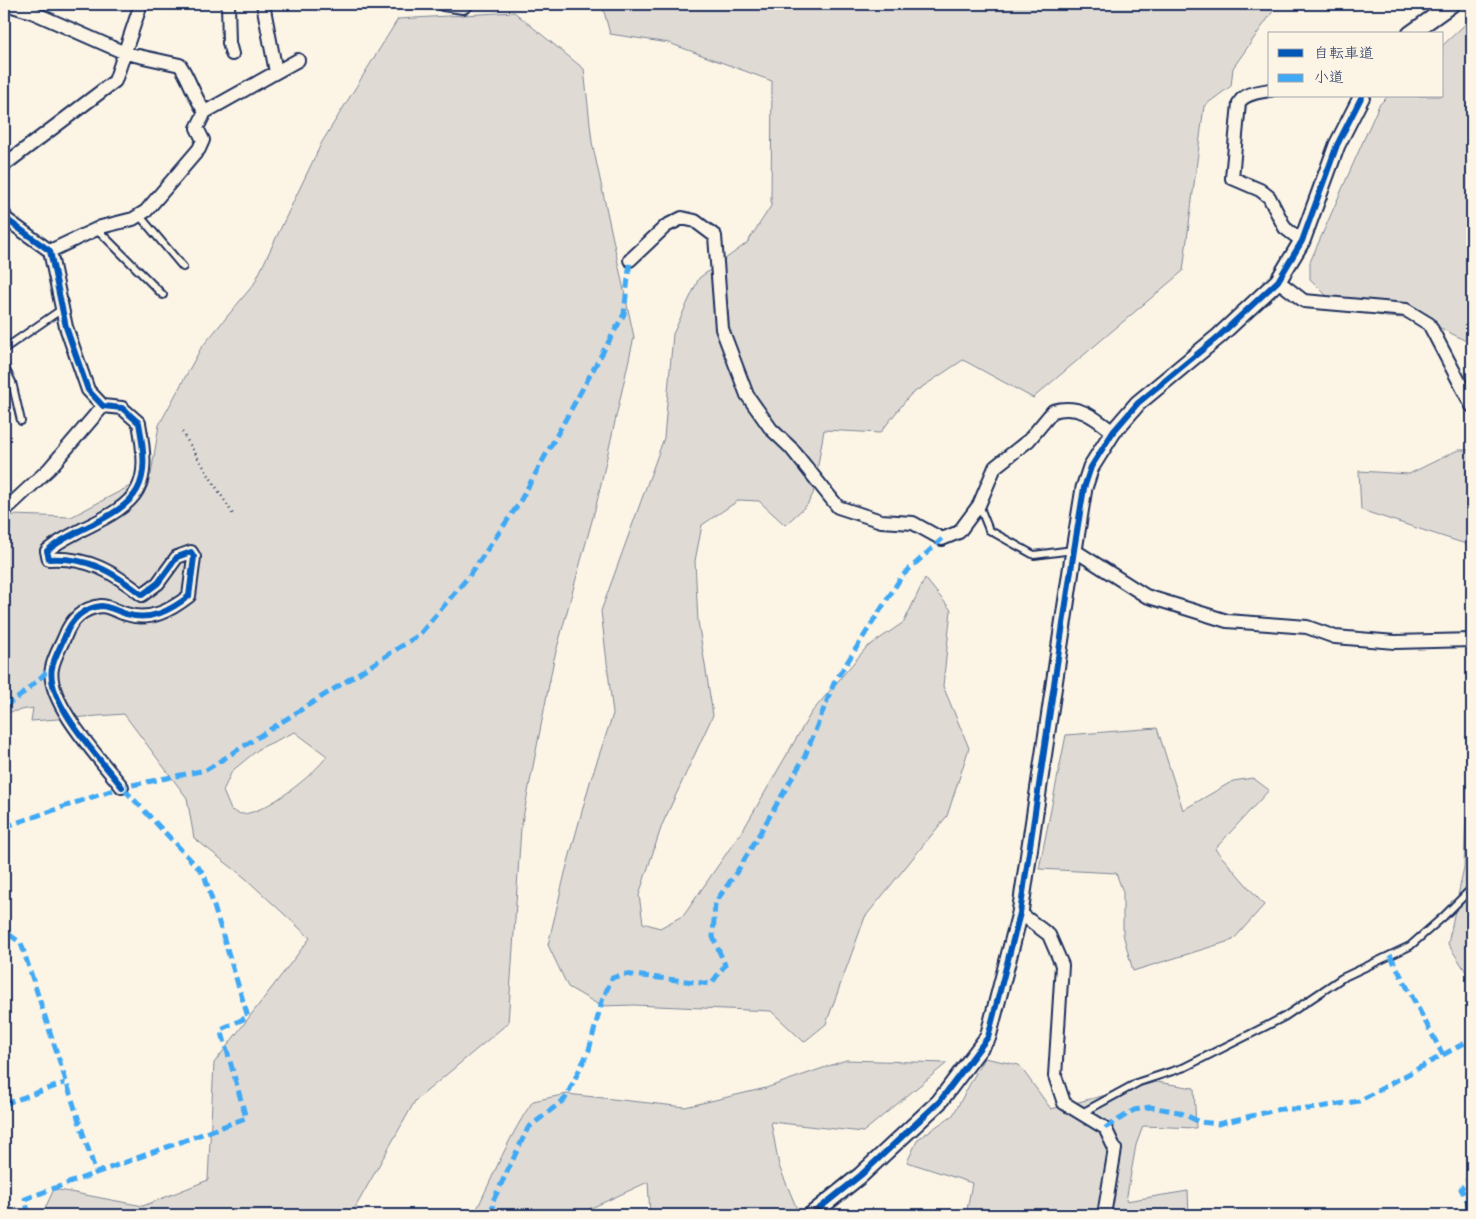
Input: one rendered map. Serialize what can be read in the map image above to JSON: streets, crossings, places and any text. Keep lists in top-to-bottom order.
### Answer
{
  "legend": ["自転車道", "小道"]
}
